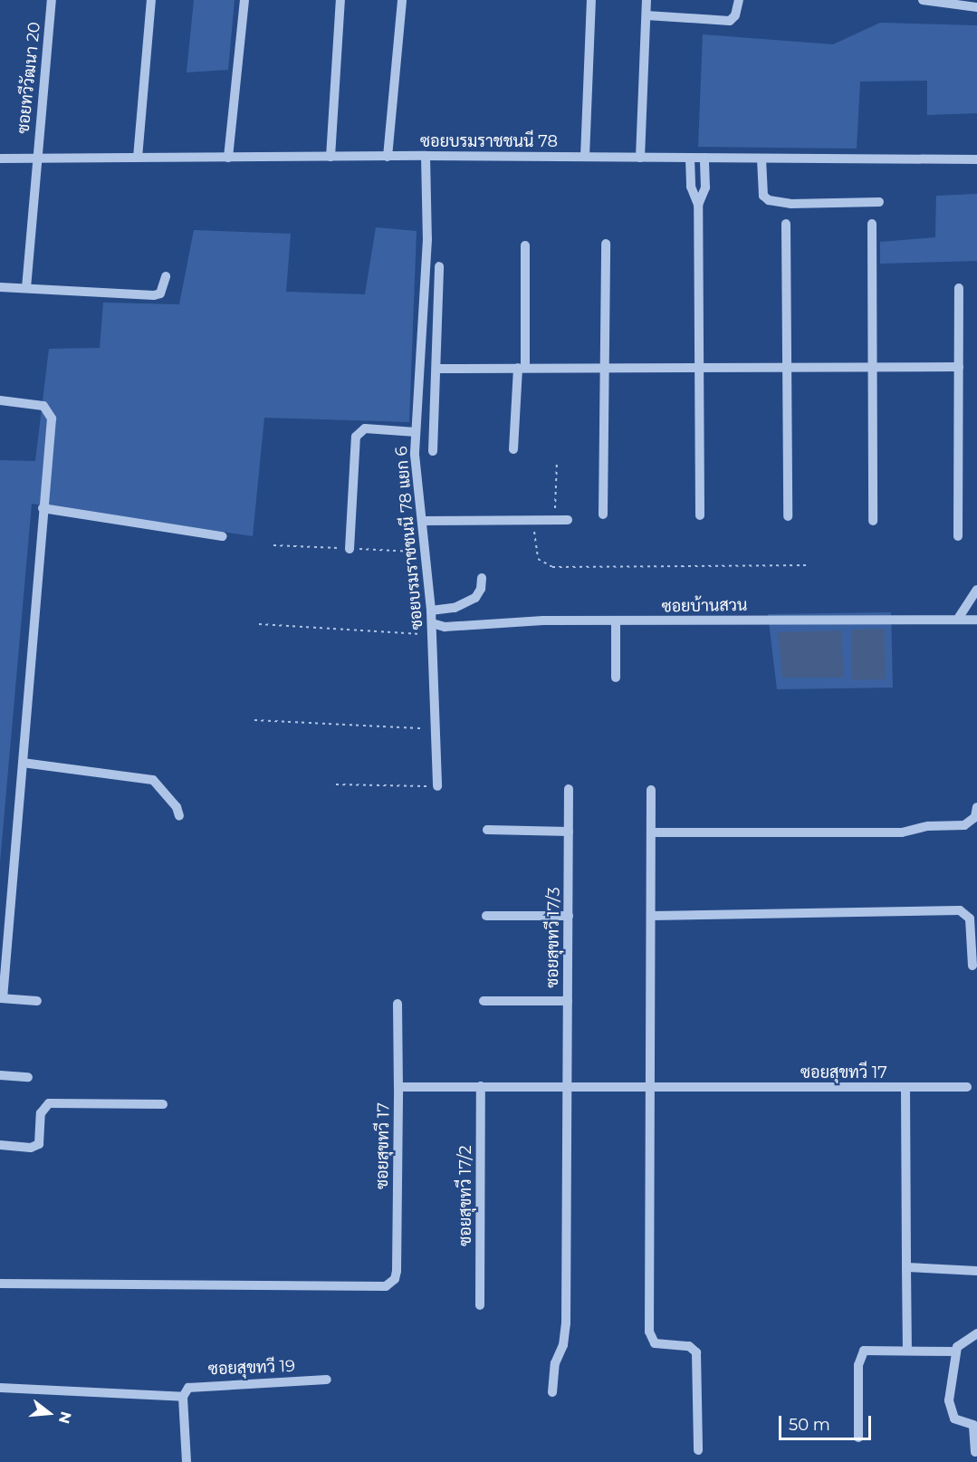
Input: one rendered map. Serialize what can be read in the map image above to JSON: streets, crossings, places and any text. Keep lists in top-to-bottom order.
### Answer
{
  "streets": {
    "street": [
      "ซอยทวีวัฒนา 20",
      "ซอยบรมราชชนนี 78",
      "ซอยบรมราชชนนี 78 แยก 6",
      "ซอยบ้านสวน",
      "ซอยสุขทวี 17/3",
      "ซอยสุขทวี 17",
      "ซอยสุขทวี 17/2",
      "ซอยสุขทวี 19"
    ]
  },
  "crossings": [
    ["ซอยทวีวัฒนา 20", "ซอยบรมราชชนนี 78"],
    ["ซอยบรมราชชนนี 78", "ซอยบรมราชชนนี 78 แยก 6"],
    ["ซอยบรมราชชนนี 78 แยก 6", "ซอยบ้านสวน"],
    ["ซอยสุขทวี 17/3", "ซอยสุขทวี 17"],
    ["ซอยสุขทวี 17", "ซอยสุขทวี 17/2"]
  ],
  "scale_bar": "50 m",
  "north": "right"
}
